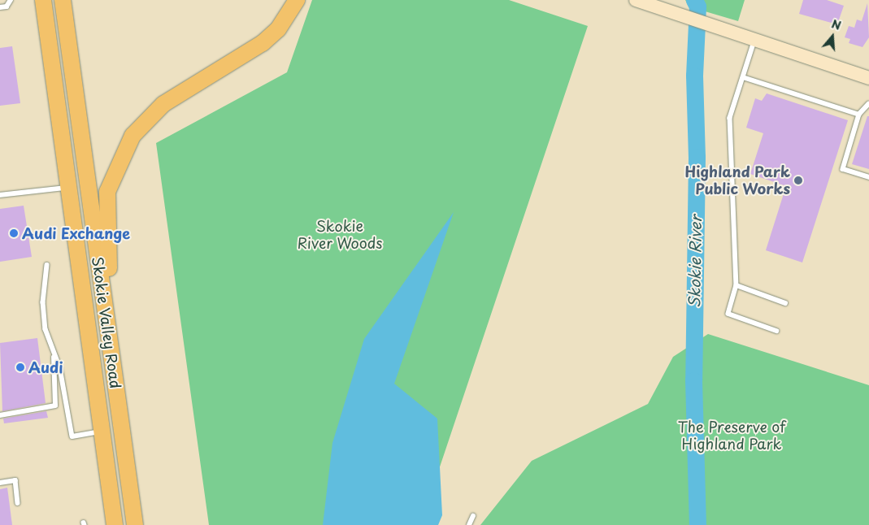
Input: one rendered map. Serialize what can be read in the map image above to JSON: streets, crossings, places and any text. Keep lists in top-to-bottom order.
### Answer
{
  "streets": {
    "highway": ["Skokie Valley Road"]
  },
  "water": ["Skokie River"],
  "parks": ["Skokie River Woods", "The Preserve of Highland Park"],
  "places": ["Highland Park Public Works", "Audi Exchange", "Audi"],
  "north": "top"
}
